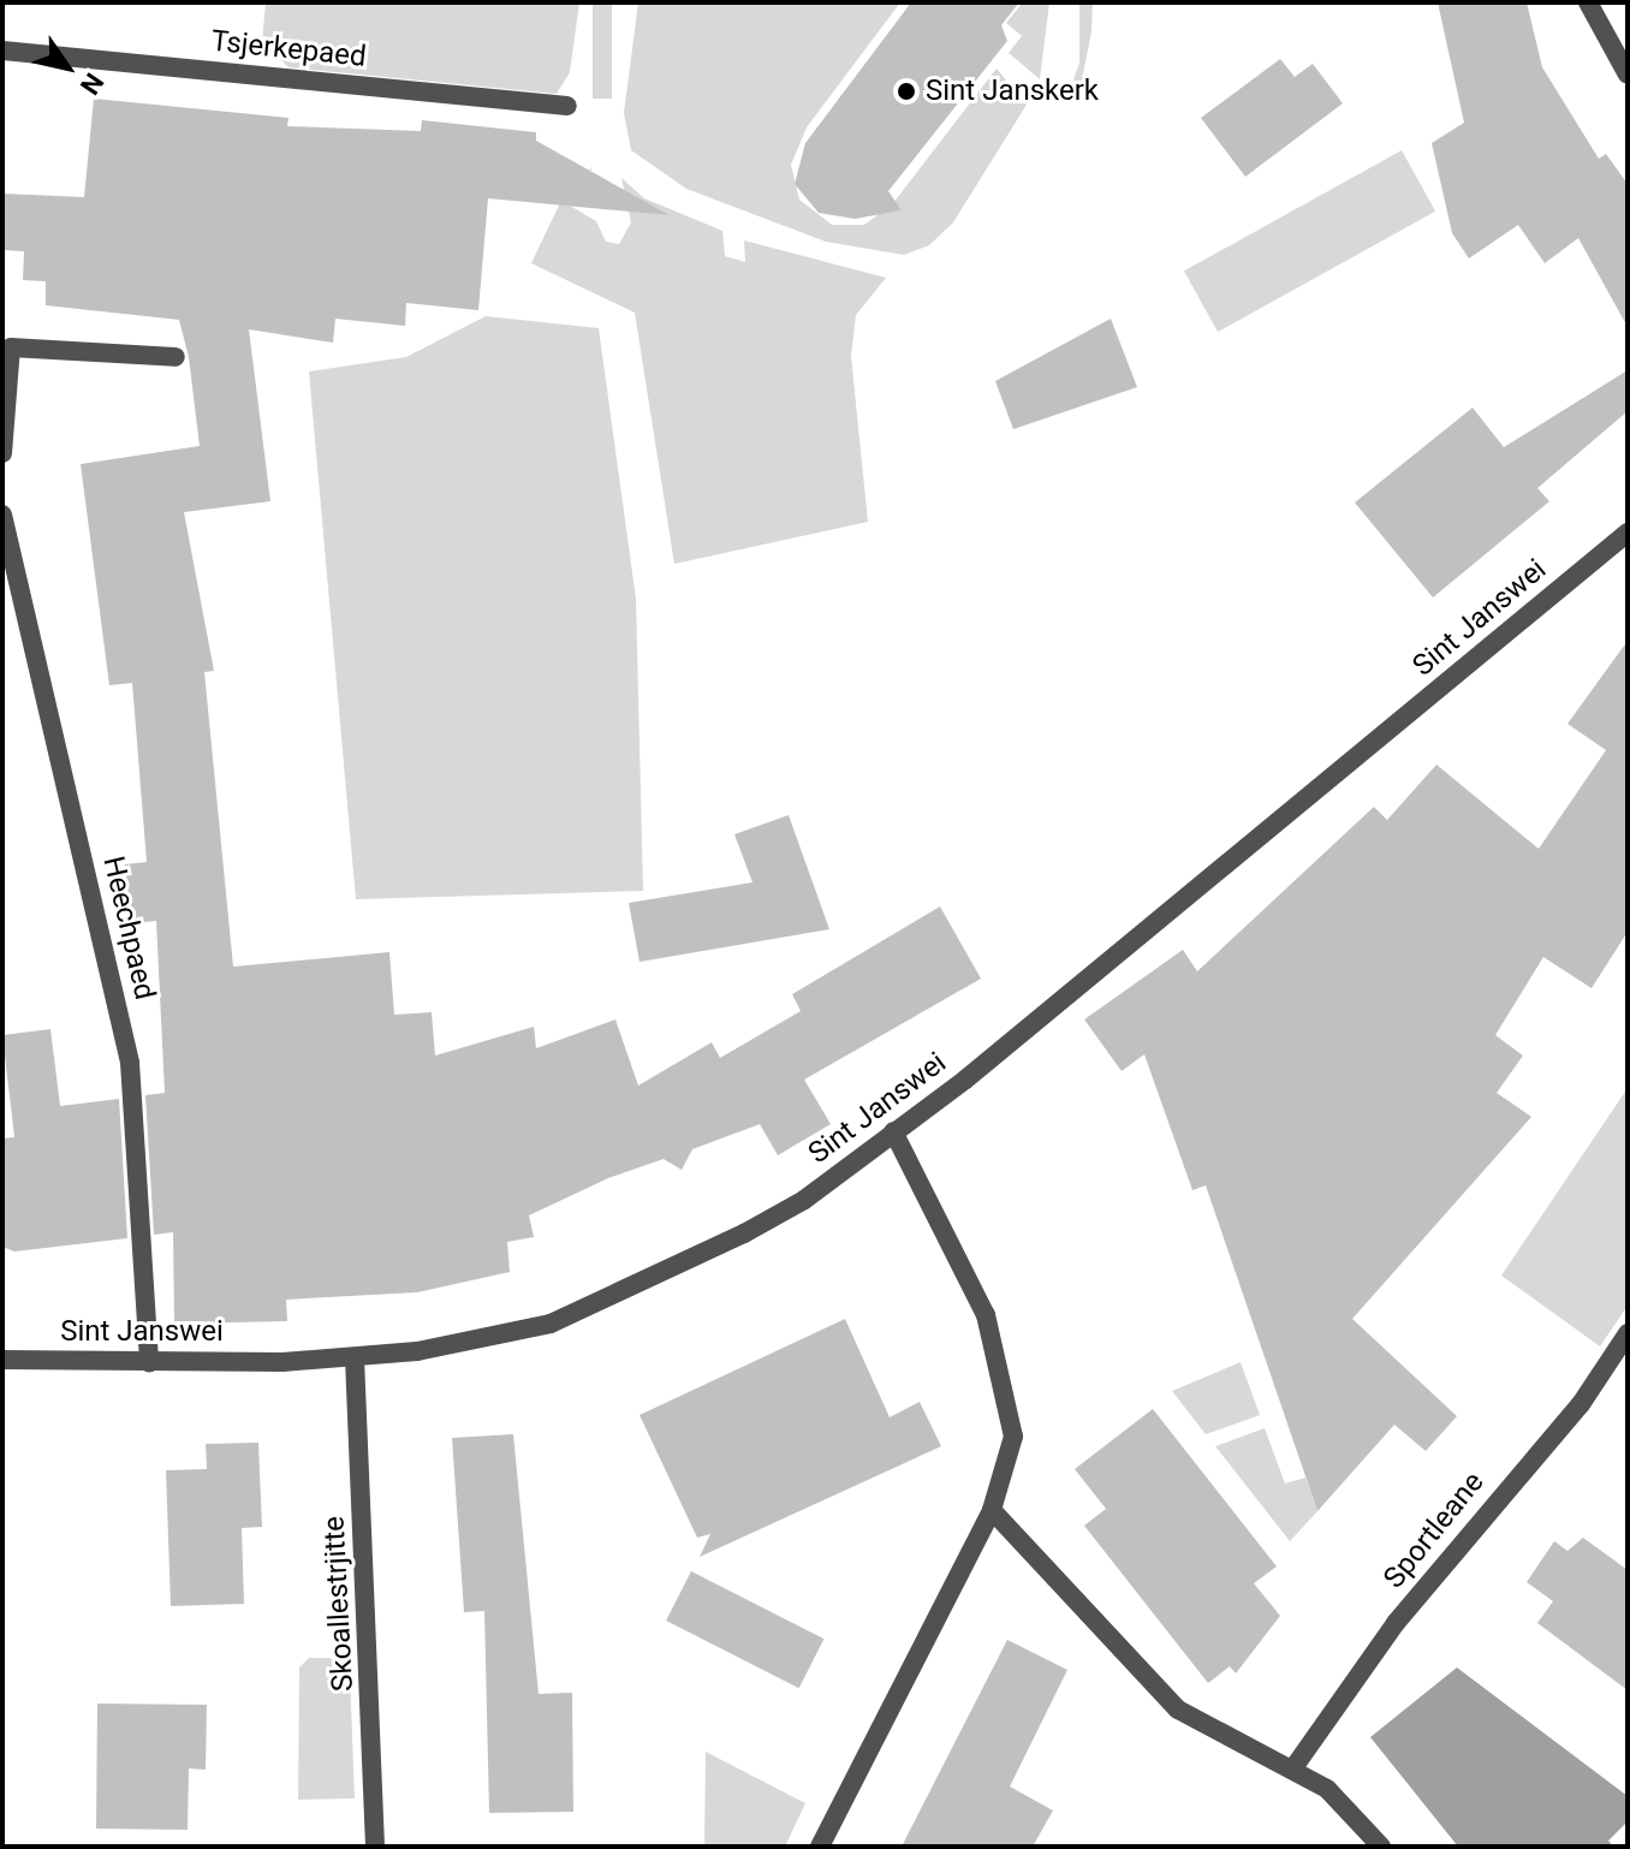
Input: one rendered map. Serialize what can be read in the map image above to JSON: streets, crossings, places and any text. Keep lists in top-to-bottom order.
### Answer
{
  "streets": {
    "street": [
      "Tsjerkepaed",
      "Sint Janswei",
      "Heechpaed",
      "Sportleane",
      "Skoallestrjitte"
    ]
  },
  "crossings": [
    ["Sint Janswei", "Heechpaed"],
    ["Sint Janswei", "Skoallestrjitte"]
  ],
  "places": ["Sint Janskerk"],
  "north": "bottom right"
}
